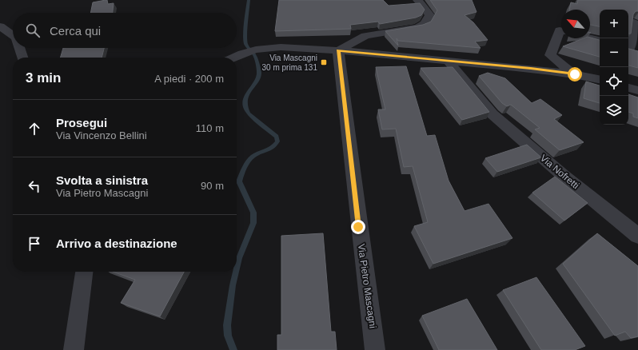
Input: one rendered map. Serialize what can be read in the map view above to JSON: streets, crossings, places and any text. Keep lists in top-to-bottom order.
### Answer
{
  "streets": {
    "street": ["Via Nofretti", "Via Pietro Mascagni"]
  },
  "places": {
    "transit": ["Via Mascagni 30 m prima 131"]
  },
  "north": "top left",
  "page": {
    "map_buttons": ["+", "−"],
    "search": "Cerca qui",
    "heading": ["3 min", "A piedi · 200 m"],
    "list": [
      ["Prosegui", "Via Vincenzo Bellini", "110 m"],
      ["Svolta a sinistra", "Via Pietro Mascagni", "90 m"],
      "Arrivo a destinazione"
    ]
  }
}
